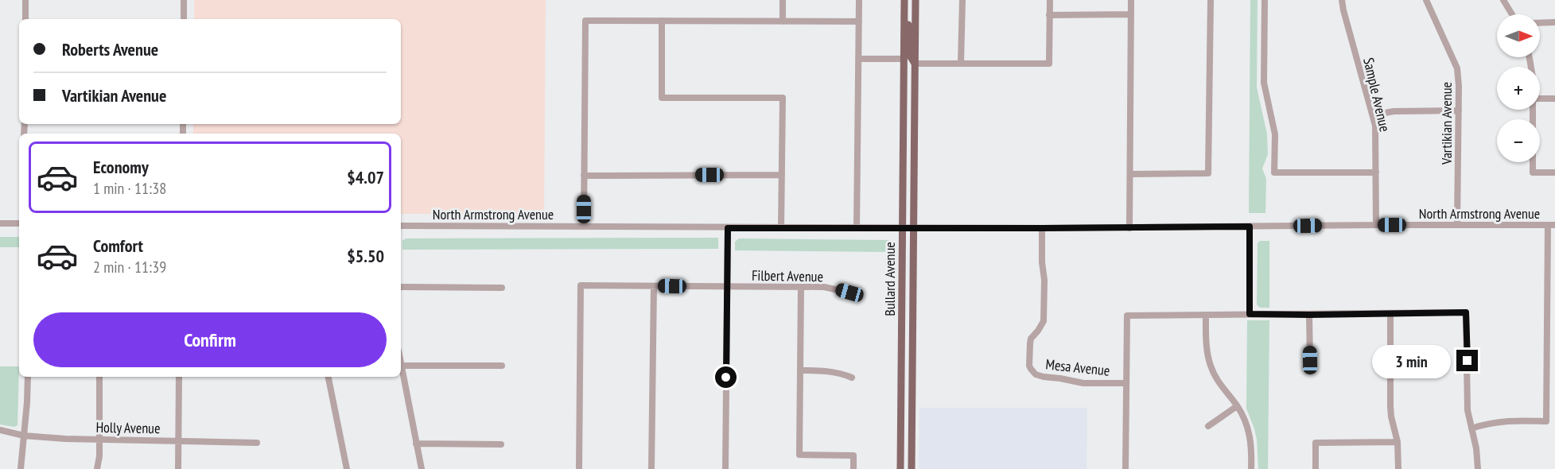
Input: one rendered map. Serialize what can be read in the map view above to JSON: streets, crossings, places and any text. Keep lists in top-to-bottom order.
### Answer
{
  "streets": {
    "main road": ["Bullard Avenue"],
    "street": [
      "Sample Avenue",
      "Vartikian Avenue",
      "North Armstrong Avenue",
      "Filbert Avenue",
      "Mesa Avenue",
      "Holly Avenue"
    ]
  },
  "crossings": [
    ["Sample Avenue", "North Armstrong Avenue"],
    ["Vartikian Avenue", "North Armstrong Avenue"],
    ["North Armstrong Avenue", "Bullard Avenue"],
    ["North Armstrong Avenue", "Mesa Avenue"]
  ],
  "north": "right",
  "page": {
    "map_buttons": ["+", "−"],
    "banner": ["Roberts Avenue", "Vartikian Avenue"],
    "list": [
      {
        "name": "Economy",
        "note": "1 min · 11:38",
        "value": "$4.07"
      },
      {
        "name": "Comfort",
        "note": "2 min · 11:39",
        "value": "$5.50"
      }
    ],
    "buttons": "Confirm",
    "bubble": "3 min"
  }
}
